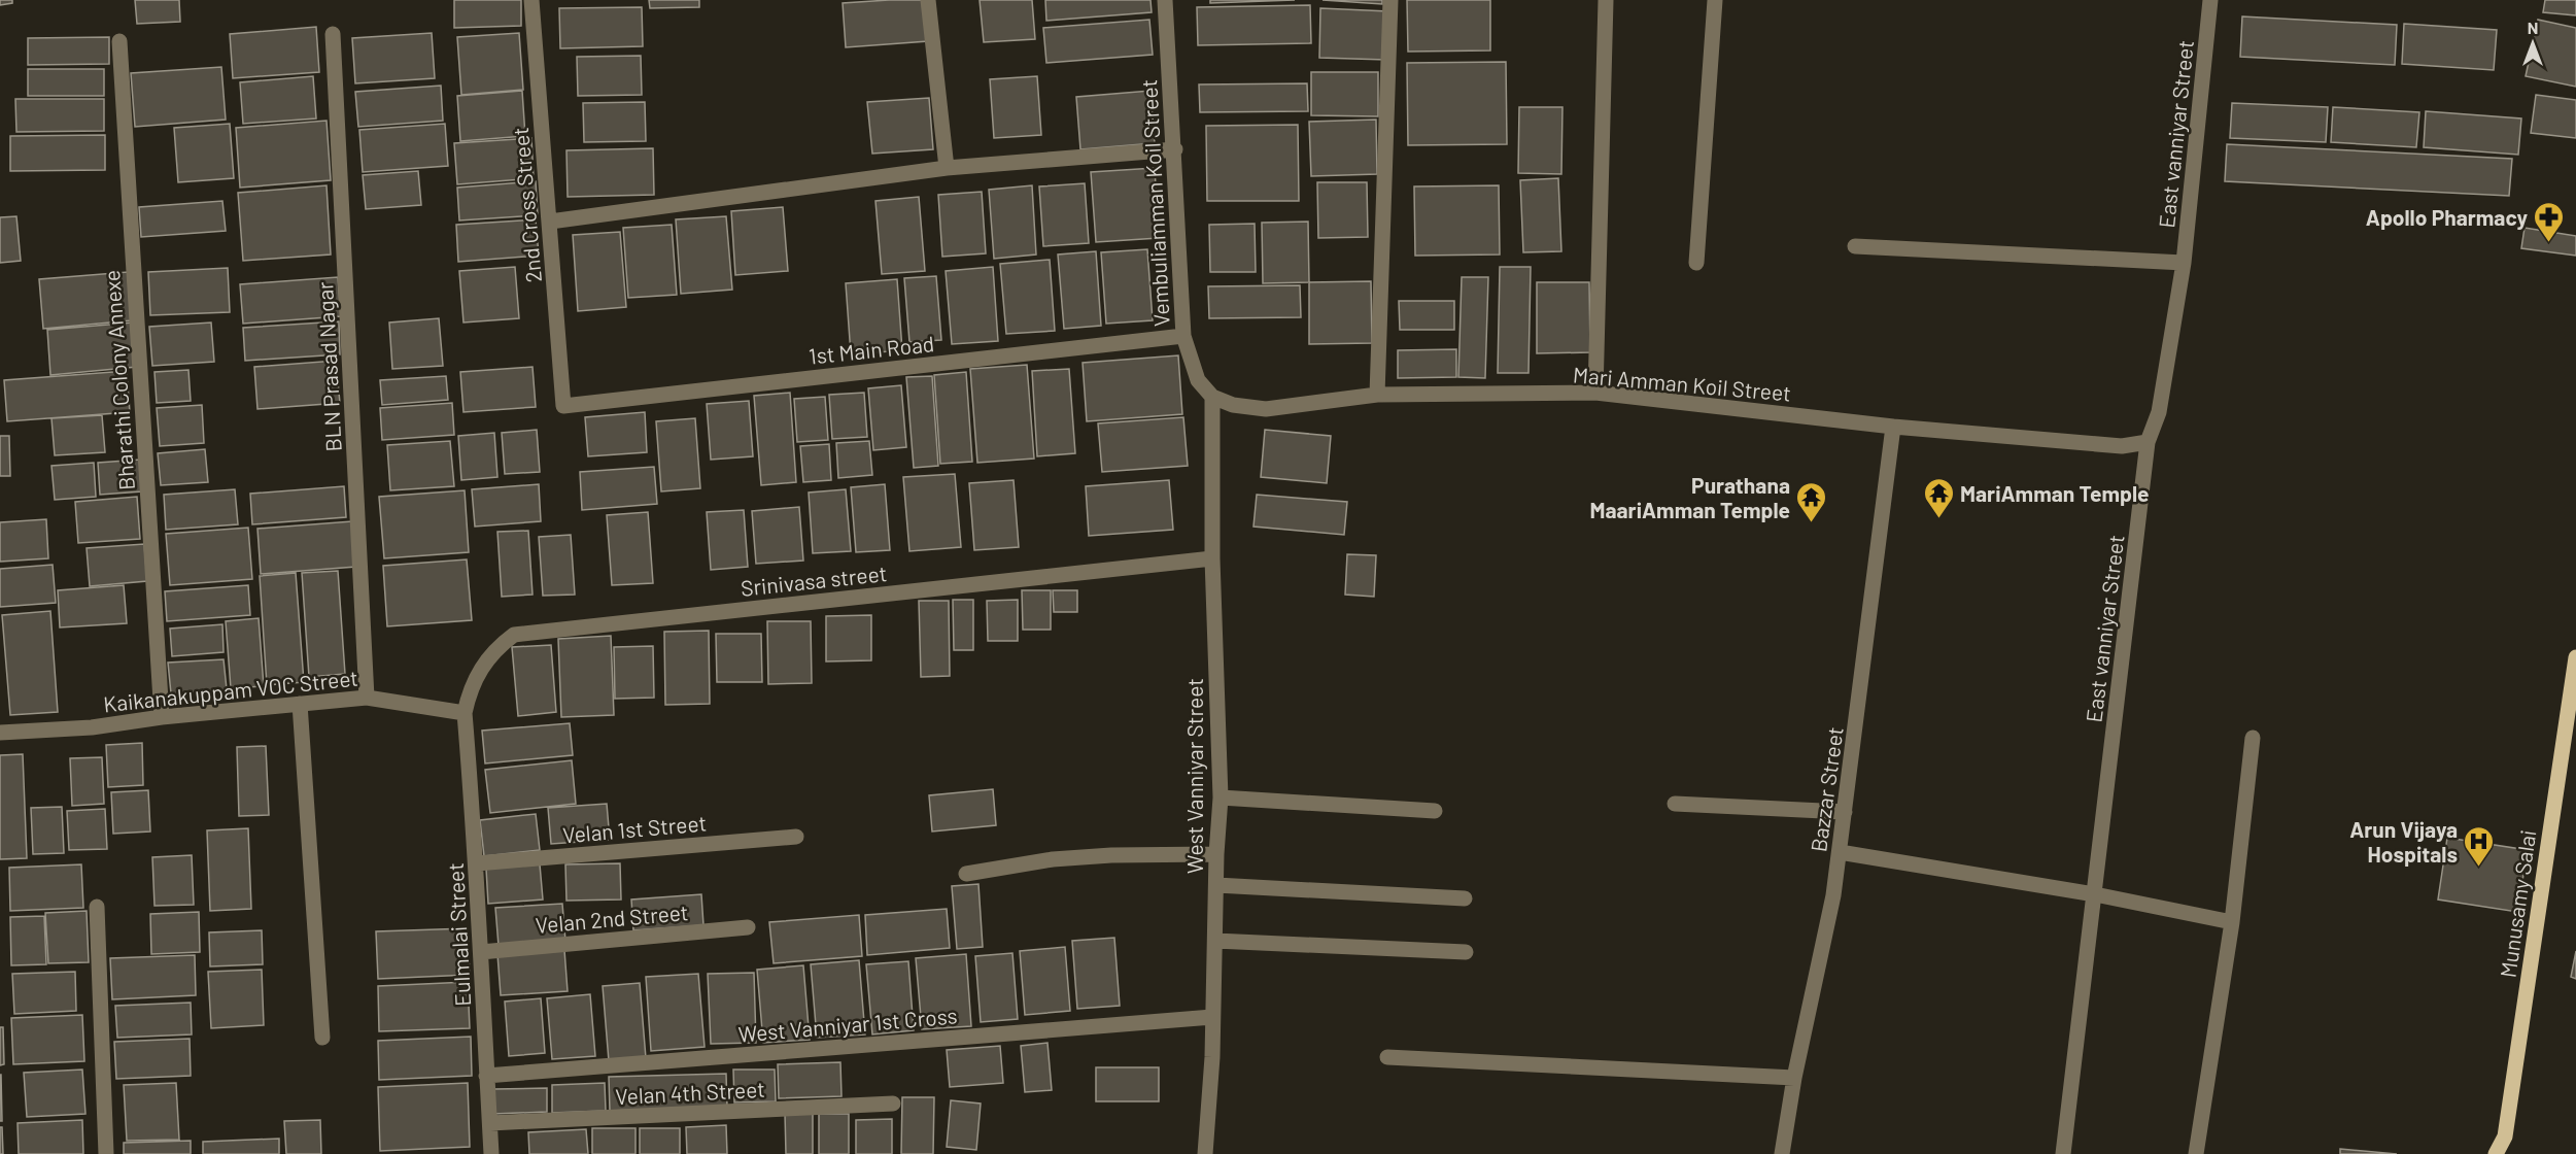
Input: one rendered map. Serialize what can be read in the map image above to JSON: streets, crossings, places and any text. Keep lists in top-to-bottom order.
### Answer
{
  "streets": {
    "main road": ["Munusamy Salai"],
    "street": [
      "East vanniyar Street",
      "Vembuliamman Koil Street",
      "2nd Cross Street",
      "1st Main Road",
      "BLN Prasad Nagar",
      "Bharathi Colony Annexe",
      "Mari Amman Koil Street",
      "Srinivasa street",
      "Kaikanakuppam VOC Street",
      "West Vanniyar Street",
      "Bazzar Street",
      "Velan 1st Street",
      "Velan 2nd Street",
      "Eulmalai Street",
      "West Vanniyar 1st Cross",
      "Velan 4th Street"
    ]
  },
  "crossings": [
    ["East vanniyar Street", "Mari Amman Koil Street"],
    ["Vembuliamman Koil Street", "1st Main Road"],
    ["Vembuliamman Koil Street", "Mari Amman Koil Street"],
    ["Vembuliamman Koil Street", "West Vanniyar Street"],
    ["2nd Cross Street", "1st Main Road"],
    ["BLN Prasad Nagar", "Kaikanakuppam VOC Street"],
    ["Bharathi Colony Annexe", "Kaikanakuppam VOC Street"],
    ["Mari Amman Koil Street", "West Vanniyar Street"],
    ["Mari Amman Koil Street", "Bazzar Street"],
    ["Srinivasa street", "Kaikanakuppam VOC Street"],
    ["Srinivasa street", "West Vanniyar Street"],
    ["Srinivasa street", "Eulmalai Street"],
    ["Kaikanakuppam VOC Street", "Eulmalai Street"],
    ["West Vanniyar Street", "West Vanniyar 1st Cross"],
    ["Velan 1st Street", "Eulmalai Street"],
    ["Velan 2nd Street", "Eulmalai Street"],
    ["Eulmalai Street", "West Vanniyar 1st Cross"],
    ["Eulmalai Street", "Velan 4th Street"]
  ],
  "places": {
    "pharmacy": ["Apollo Pharmacy"],
    "temple": ["MariAmman Temple", "Purathana MaariAmman Temple"],
    "hospital": ["Arun Vijaya Hospitals"]
  },
  "north": "top"
}
